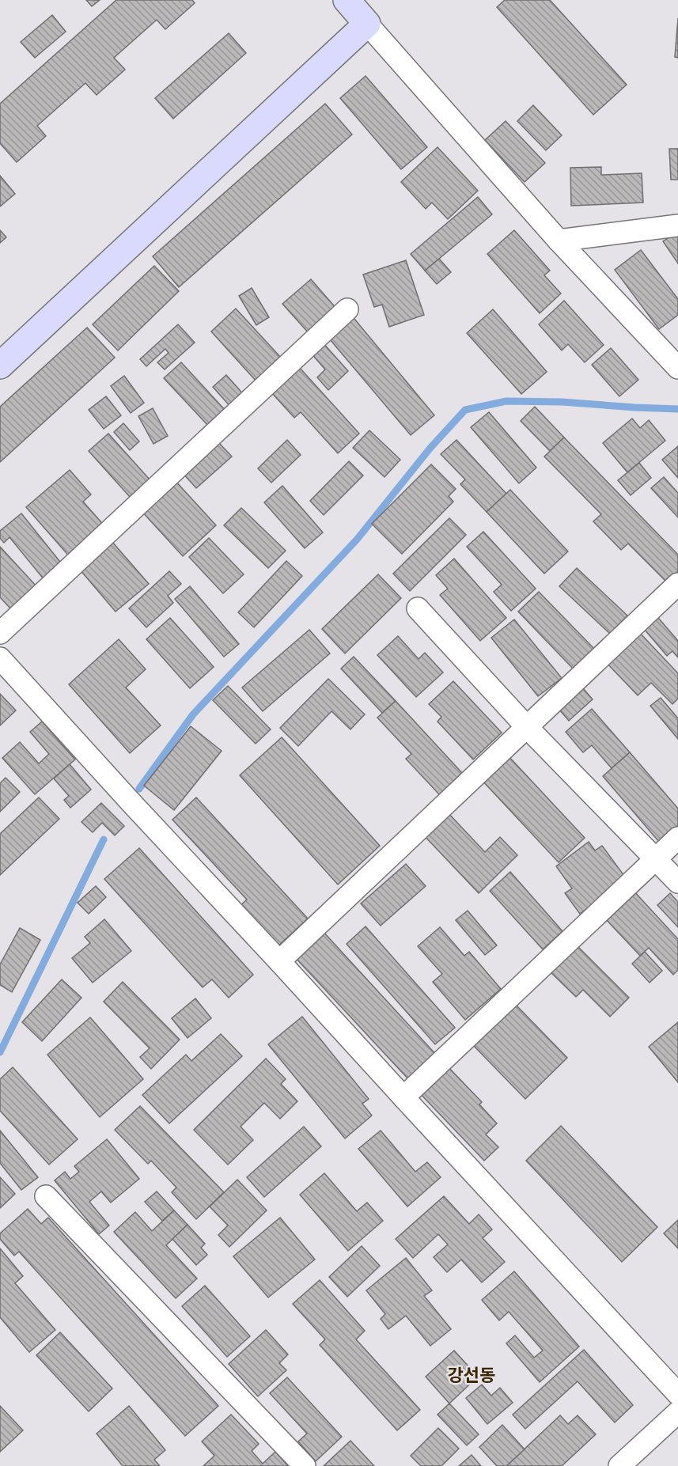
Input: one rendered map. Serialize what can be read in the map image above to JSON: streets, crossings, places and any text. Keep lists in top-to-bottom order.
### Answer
{
  "districts": ["강선동"]
}
